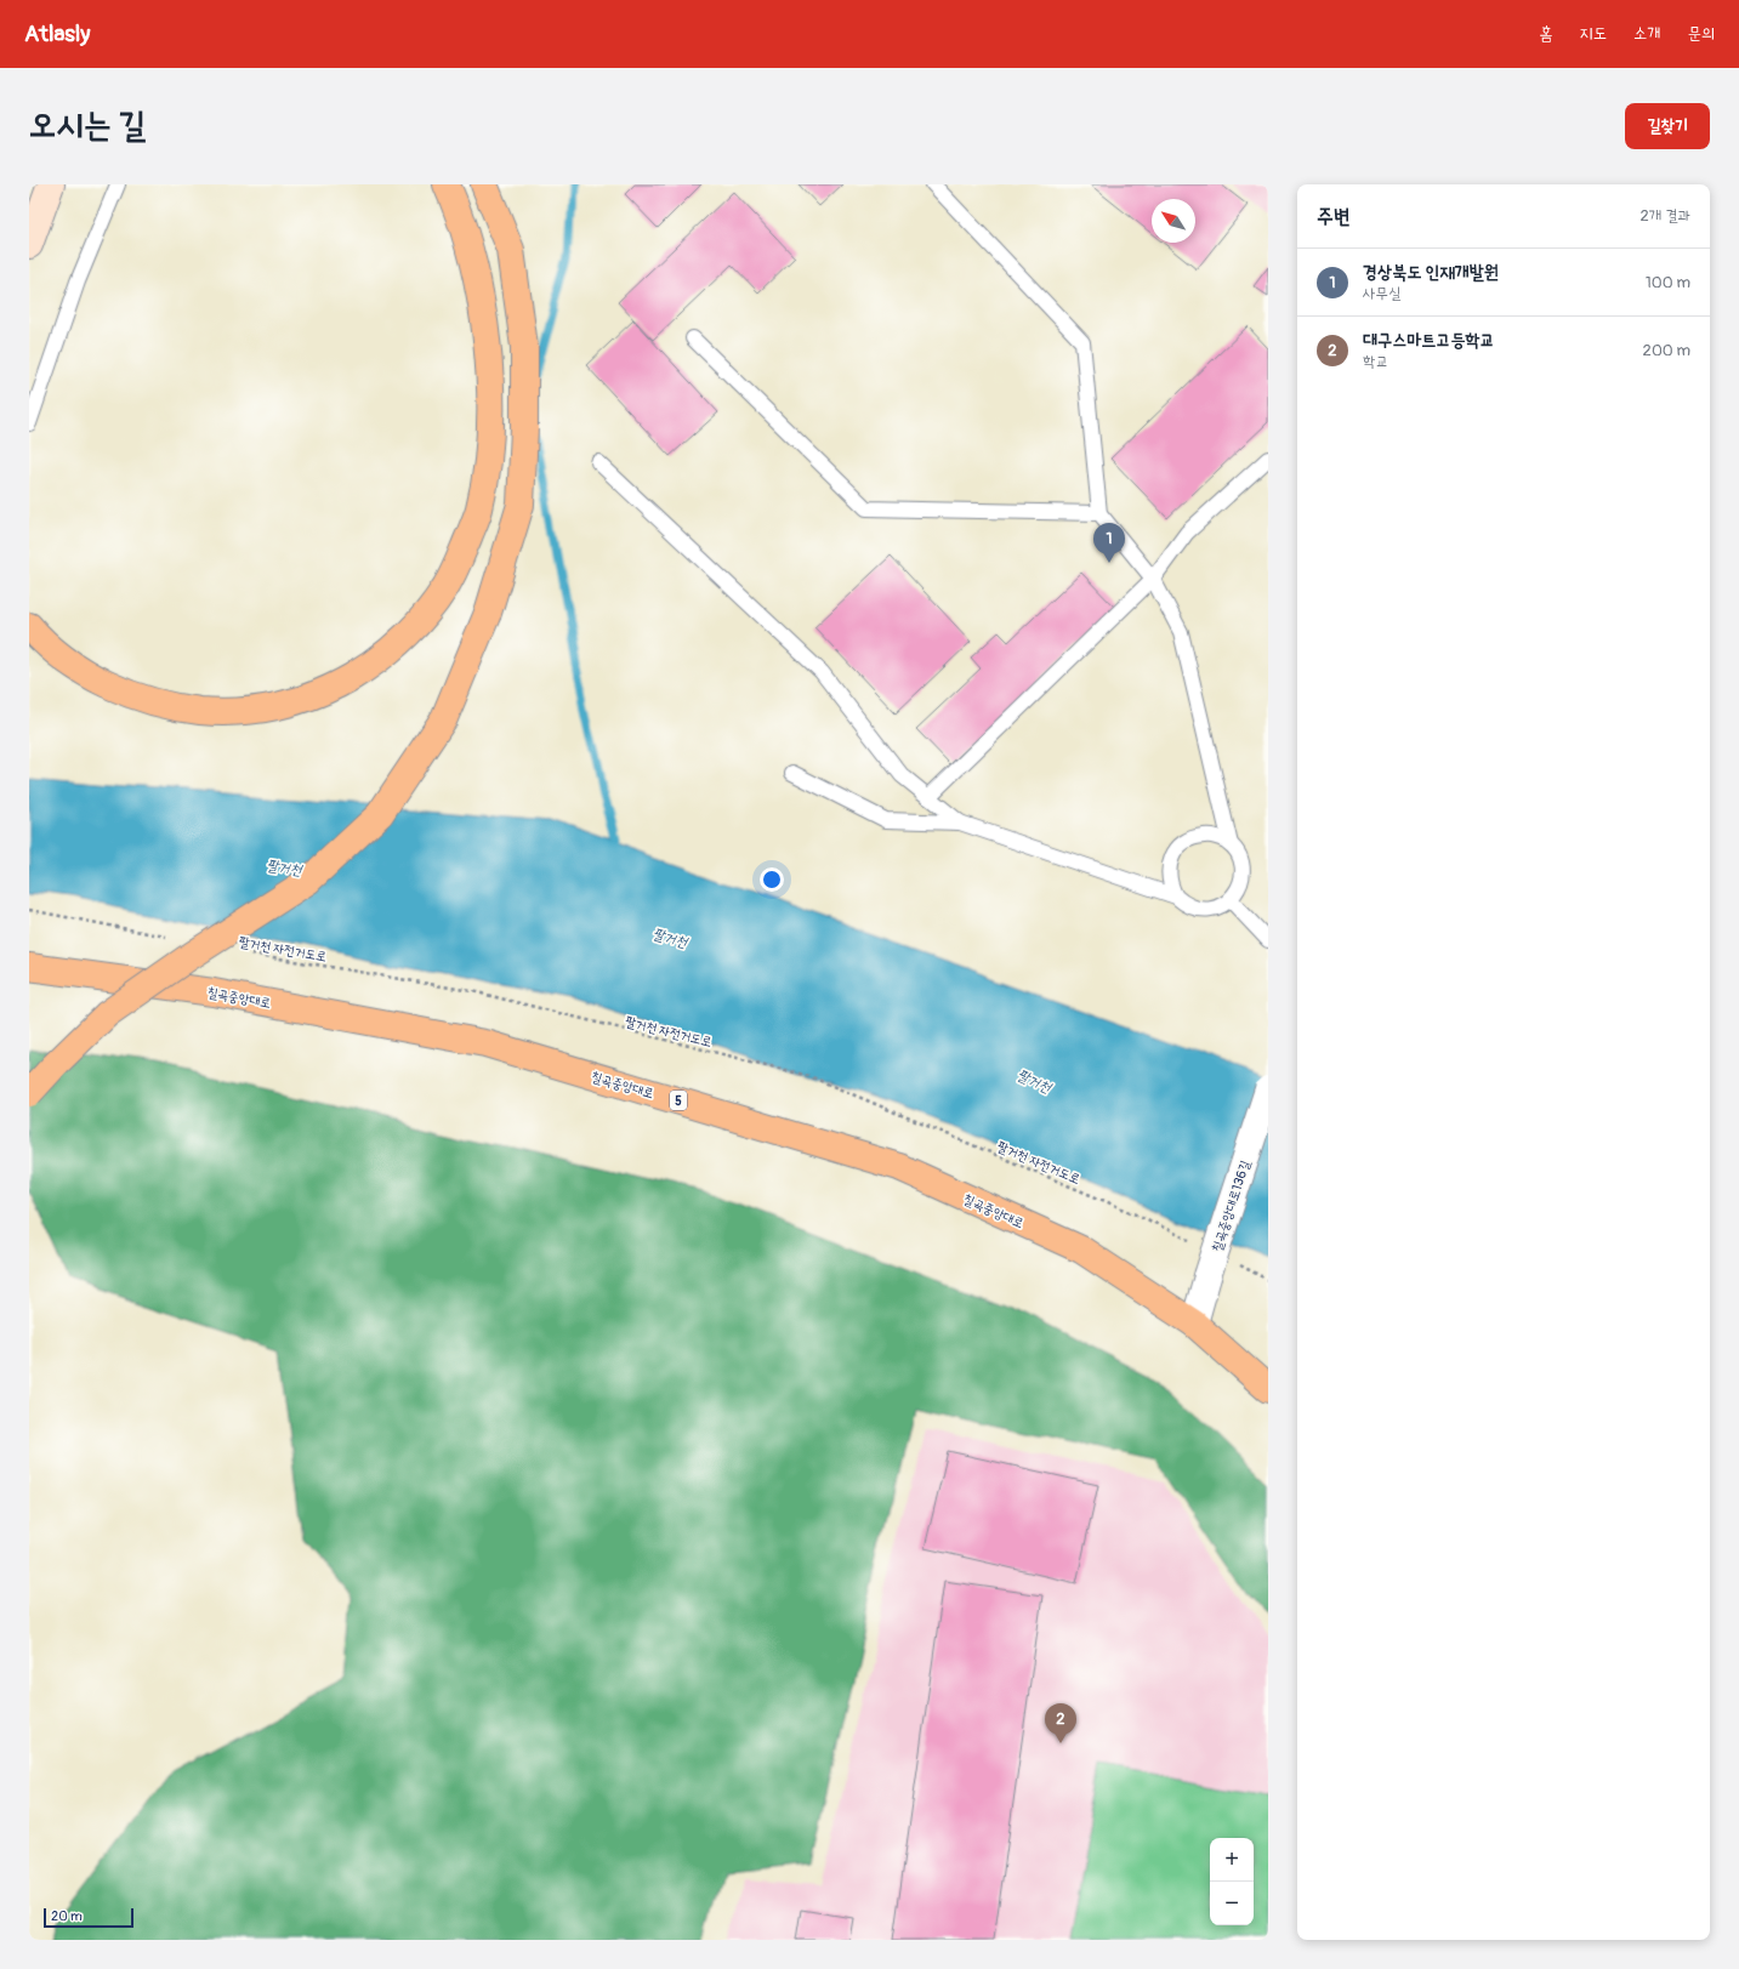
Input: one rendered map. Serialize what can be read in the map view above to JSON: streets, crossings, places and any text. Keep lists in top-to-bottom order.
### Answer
{
  "streets": {
    "main road": ["칠곡중앙대로", "5"],
    "street": ["칠곡중앙대로136길"],
    "path": ["팔거천 자전거도로"]
  },
  "crossings": [
    ["칠곡중앙대로", "칠곡중앙대로136길"]
  ],
  "water": ["팔거천"],
  "scale_bar": "20 m",
  "north": "top left",
  "page": {
    "header": "Atlasly",
    "nav": [
      "홈",
      "지도",
      "소개",
      "문의"
    ],
    "buttons": "길찾기",
    "title": "오시는 길",
    "heading": ["주변", "2개 결과"],
    "list": [
      {
        "mark": "1",
        "name": "경상북도 인재개발원",
        "note": "사무실",
        "value": "100 m"
      },
      {
        "mark": "2",
        "name": "대구스마트고등학교",
        "note": "학교",
        "value": "200 m"
      }
    ],
    "pins": ["1", "2"],
    "map_buttons": ["+", "−"],
    "scale": "20 m"
  }
}
